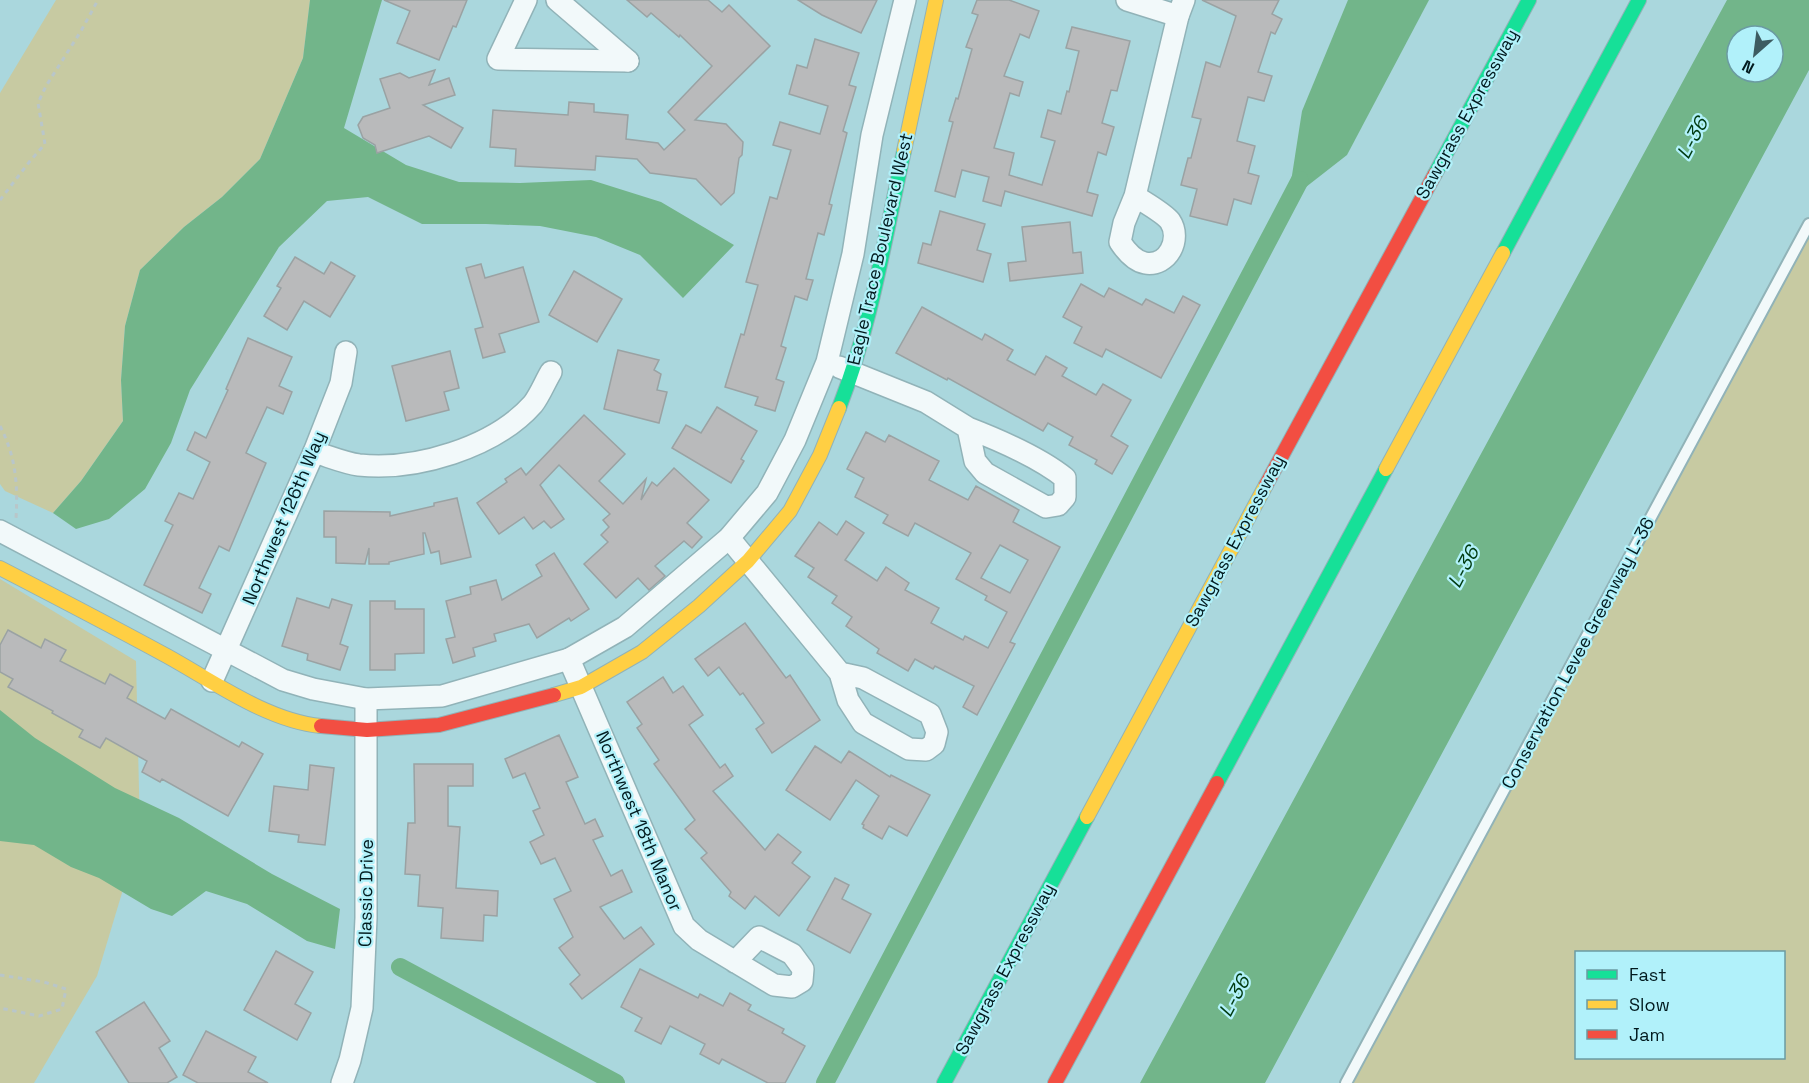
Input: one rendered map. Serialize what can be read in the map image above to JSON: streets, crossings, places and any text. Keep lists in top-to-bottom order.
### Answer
{
  "streets": {
    "main road": ["Sawgrass Expressway", "Eagle Trace Boulevard West"],
    "street": ["Northwest 126th Way", "Northwest 18th Manor", "Classic Drive"],
    "lane": ["Conservation Levee Greenway L-36"]
  },
  "crossings": [
    ["Eagle Trace Boulevard West", "Northwest 126th Way"],
    ["Eagle Trace Boulevard West", "Northwest 18th Manor"],
    ["Eagle Trace Boulevard West", "Classic Drive"]
  ],
  "water": ["L-36"],
  "legend": ["Fast", "Slow", "Jam"],
  "north": "bottom left"
}
